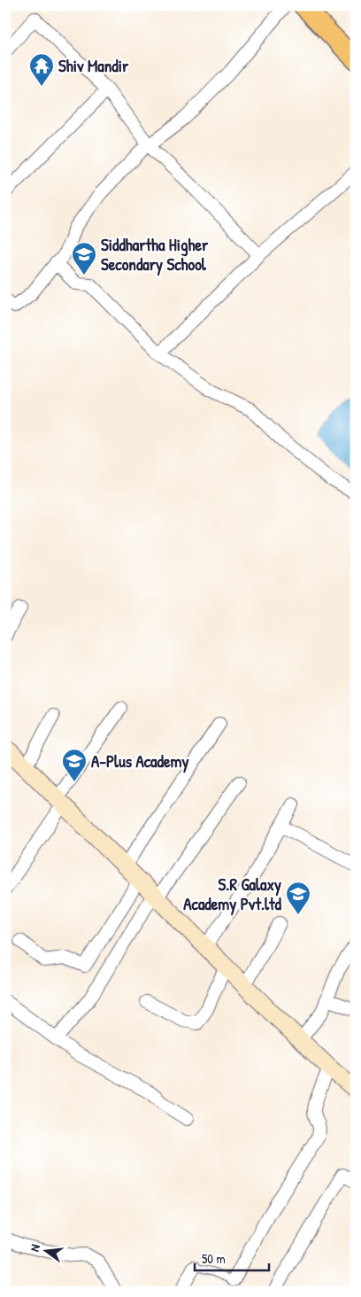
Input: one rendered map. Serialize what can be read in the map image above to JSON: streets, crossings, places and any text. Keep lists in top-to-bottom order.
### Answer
{
  "places": {
    "temple": ["Shiv Mandir"],
    "school or university": ["Siddhartha Higher Secondary School", "A-Plus Academy", "S.R Galaxy Academy Pvt.ltd"]
  },
  "scale_bar": "50 m",
  "north": "left"
}
